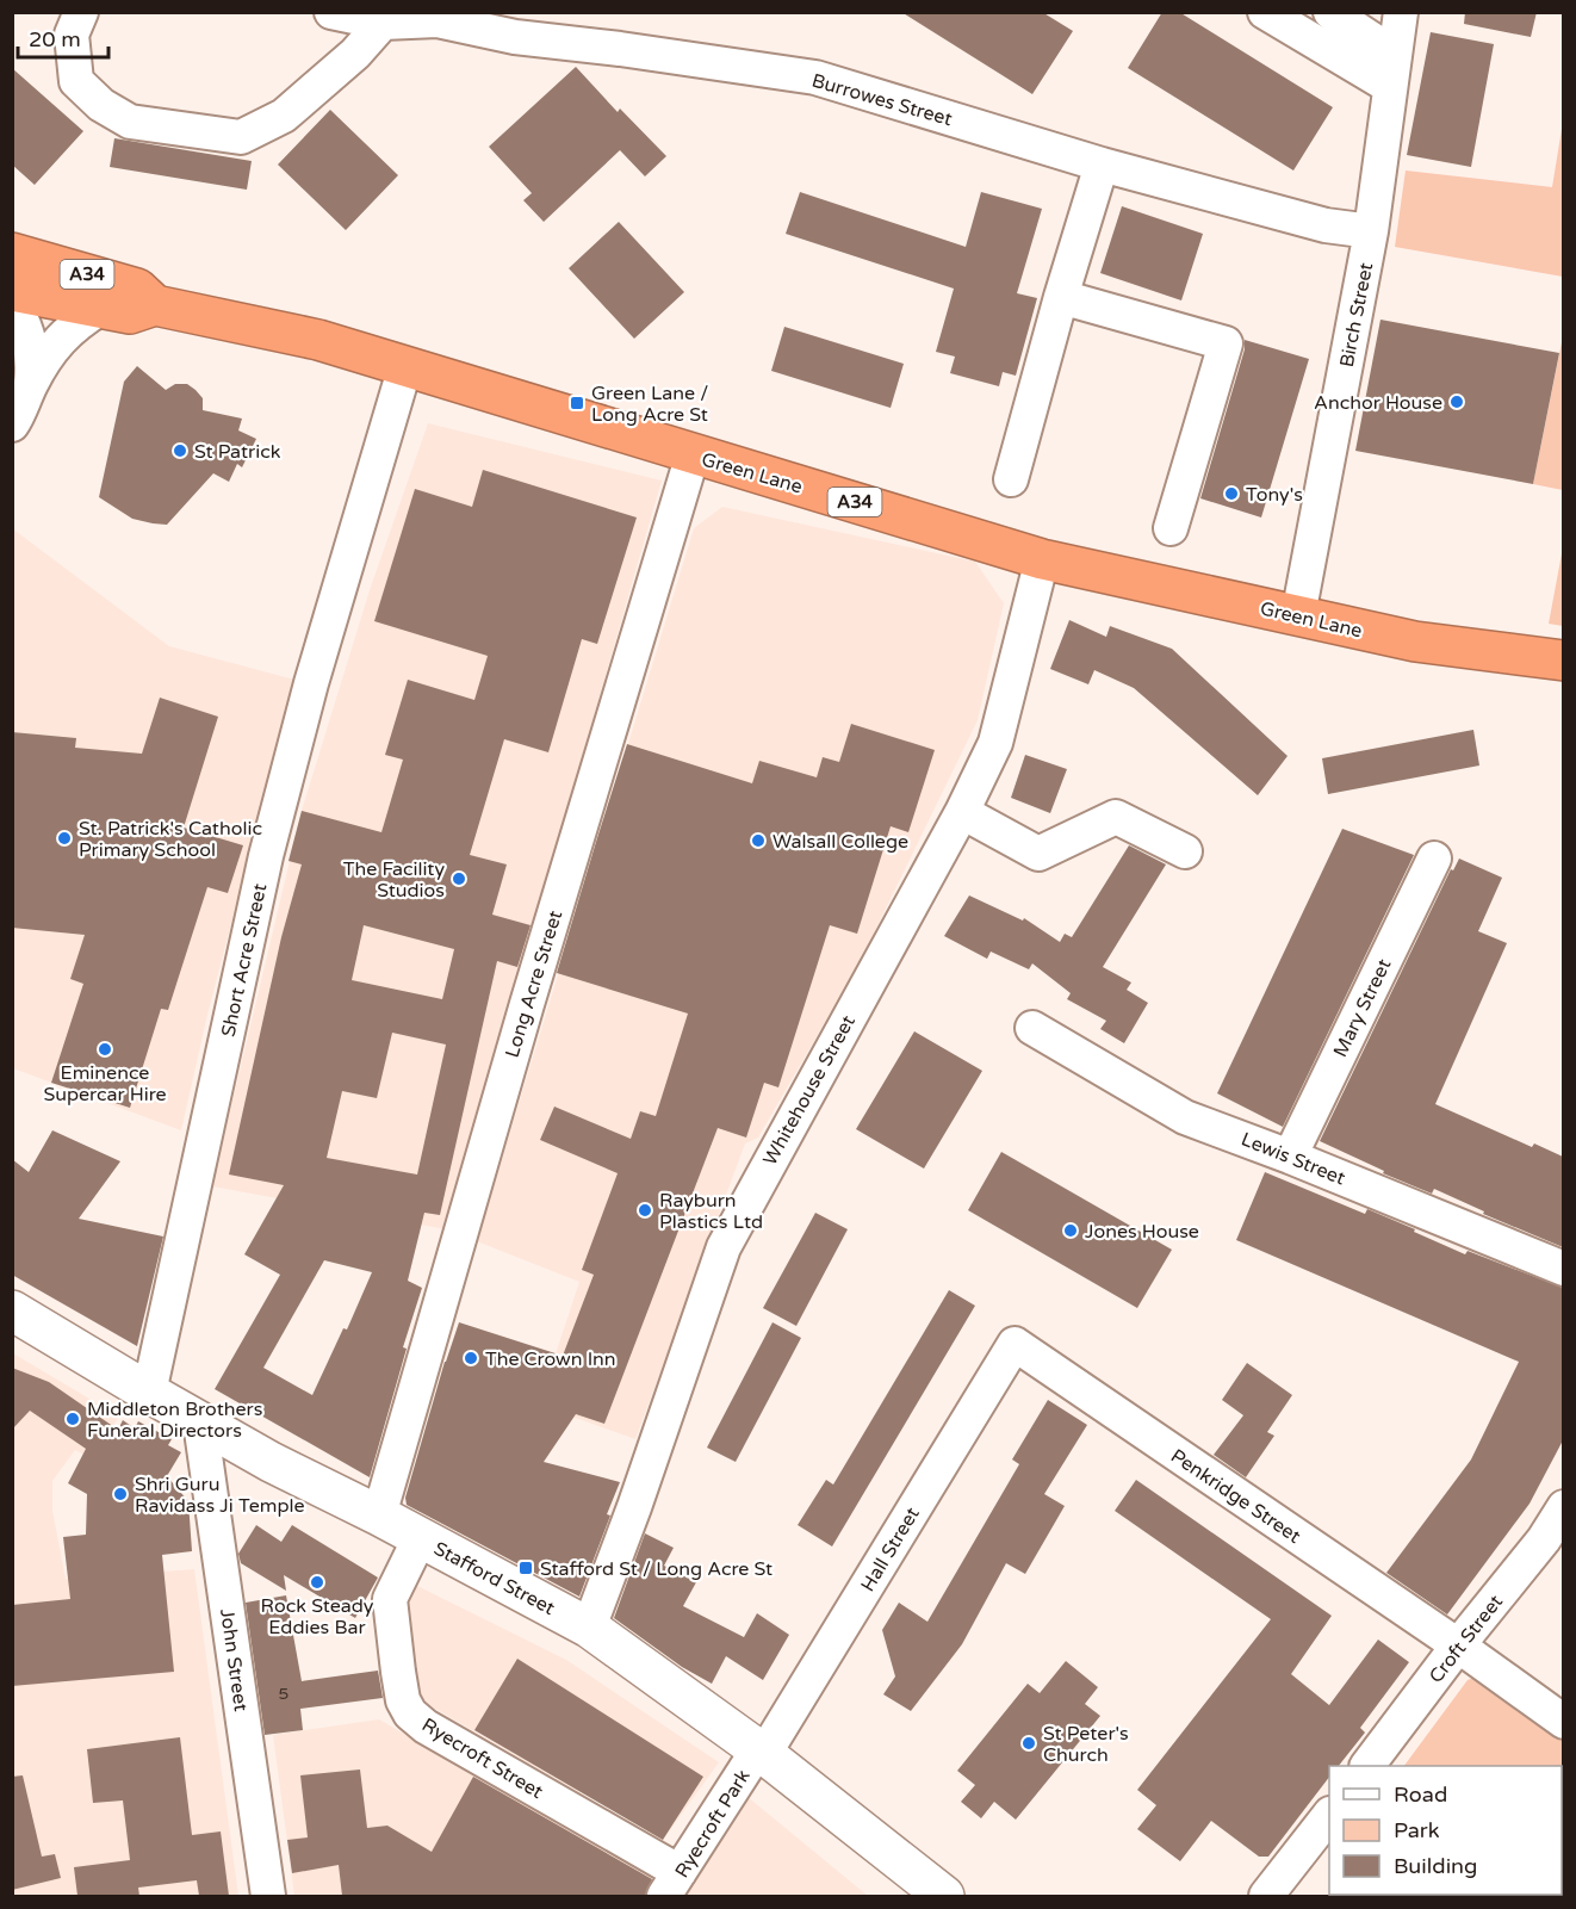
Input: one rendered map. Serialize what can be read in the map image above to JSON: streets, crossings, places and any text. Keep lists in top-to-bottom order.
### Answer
{
  "streets": {
    "highway": ["A34", "Green Lane"],
    "main road": ["Stafford Street"],
    "street": [
      "Burrowes Street",
      "Birch Street",
      "Short Acre Street",
      "Long Acre Street",
      "Mary Street",
      "Whitehouse Street",
      "Lewis Street",
      "Penkridge Street",
      "Hall Street",
      "Croft Street",
      "John Street",
      "Ryecroft Street",
      "Ryecroft Park"
    ]
  },
  "crossings": [
    ["Burrowes Street", "Birch Street"],
    ["Birch Street", "Green Lane"],
    ["Green Lane", "Short Acre Street"],
    ["Green Lane", "Long Acre Street"],
    ["Green Lane", "Whitehouse Street"],
    ["Short Acre Street", "Stafford Street"],
    ["Long Acre Street", "Stafford Street"],
    ["Mary Street", "Lewis Street"],
    ["Whitehouse Street", "Stafford Street"],
    ["Penkridge Street", "Hall Street"],
    ["Penkridge Street", "Croft Street"],
    ["Hall Street", "Stafford Street"],
    ["Hall Street", "Ryecroft Park"],
    ["Stafford Street", "John Street"],
    ["Stafford Street", "Ryecroft Street"],
    ["Stafford Street", "Ryecroft Park"],
    ["Ryecroft Street", "Ryecroft Park"]
  ],
  "places": {
    "other": [
      "Anchor House",
      "St Patrick",
      "Tony's",
      "St. Patrick's Catholic Primary School",
      "Walsall College",
      "The Facility Studios",
      "Eminence Supercar Hire",
      "Rayburn Plastics Ltd",
      "Jones House",
      "The Crown Inn",
      "Middleton Brothers Funeral Directors",
      "Shri Guru Ravidass Ji Temple",
      "Rock Steady Eddies Bar",
      "St Peter's Church"
    ],
    "transit": ["Green Lane / Long Acre St", "Stafford St / Long Acre St"]
  },
  "house_numbers": ["5"],
  "legend": ["Road", "Park", "Building"],
  "scale_bar": "20 m"
}
